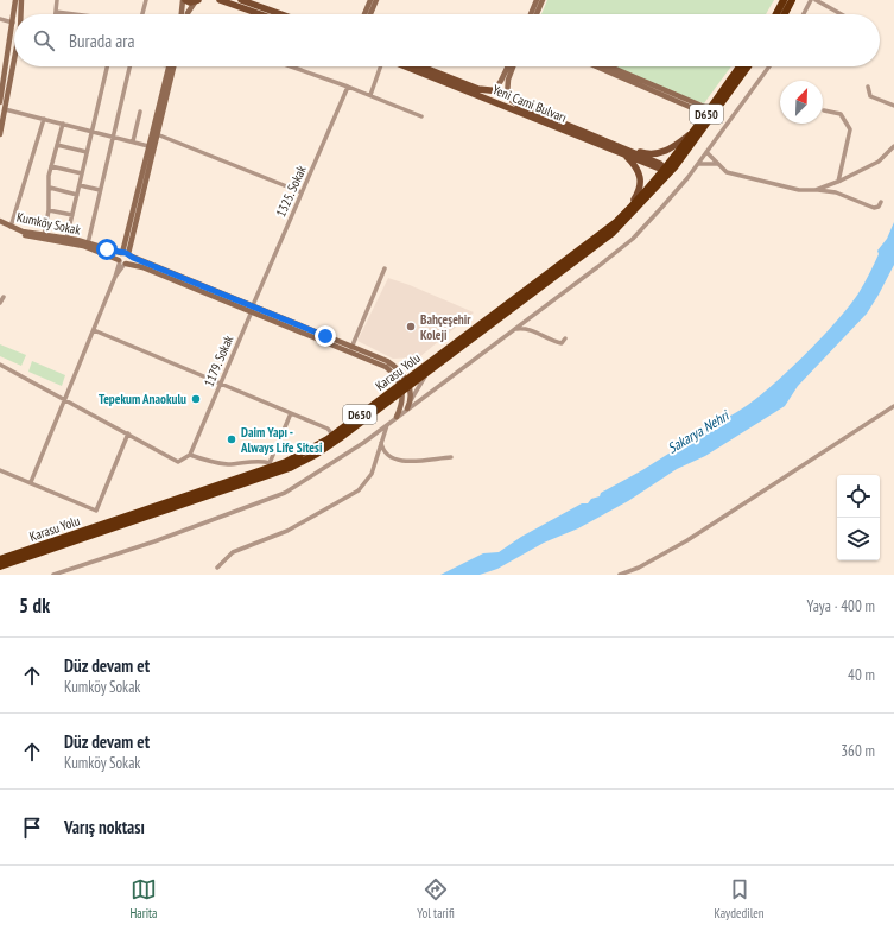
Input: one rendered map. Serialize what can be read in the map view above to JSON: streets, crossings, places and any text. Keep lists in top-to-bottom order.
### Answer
{
  "streets": {
    "highway": ["D650", "Karasu Yolu"],
    "main road": ["Yeni Cami Bulvarı", "Kumköy Sokak"],
    "street": ["1325. Sokak", "1179. Sokak"]
  },
  "crossings": [
    ["Yeni Cami Bulvarı", "Karasu Yolu"],
    ["1325. Sokak", "Kumköy Sokak"],
    ["1325. Sokak", "1179. Sokak"],
    ["Kumköy Sokak", "1179. Sokak"],
    ["Kumköy Sokak", "Karasu Yolu"]
  ],
  "water": ["Sakarya Nehri"],
  "places": ["Bahçeşehir Koleji", "Tepekum Anaokulu", "Daim Yapı - Always Life Sitesi"],
  "north": "top right",
  "page": {
    "search": "Burada ara",
    "heading": ["5 dk", "Yaya · 400 m"],
    "list": [
      ["Düz devam et", "Kumköy Sokak", "40 m"],
      ["Düz devam et", "Kumköy Sokak", "360 m"],
      "Varış noktası"
    ],
    "nav": ["Harita", "Yol tarifi", "Kaydedilen"]
  }
}
